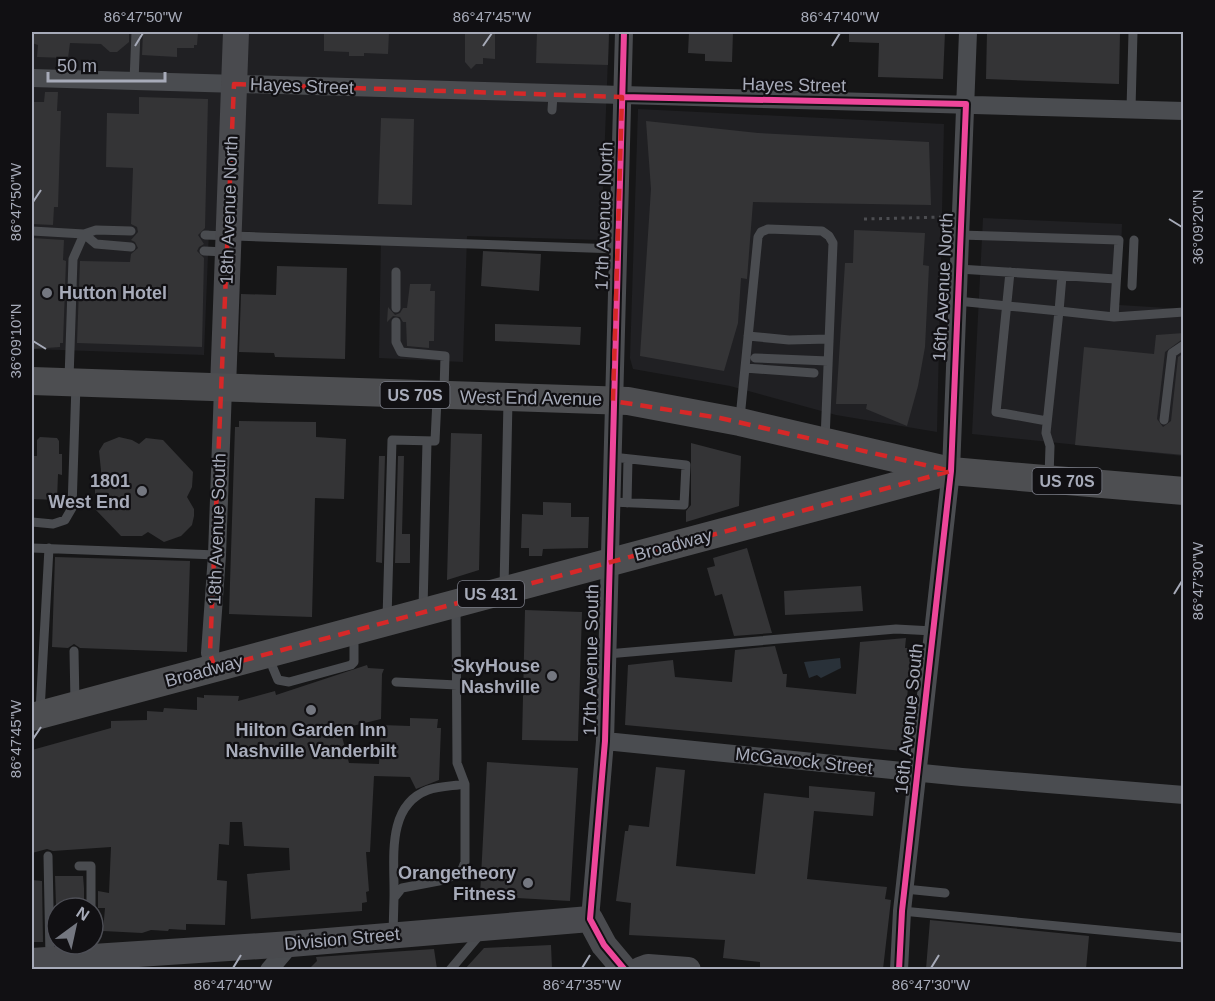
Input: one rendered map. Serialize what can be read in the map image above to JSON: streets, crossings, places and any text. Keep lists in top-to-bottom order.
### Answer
{
  "streets": {
    "main road": [
      "18th Avenue North",
      "US 70S",
      "West End Avenue",
      "Broadway",
      "US 431",
      "Division Street"
    ],
    "street": [
      "Hayes Street",
      "17th Avenue North",
      "16th Avenue North",
      "18th Avenue South",
      "17th Avenue South",
      "16th Avenue South",
      "McGavock Street"
    ]
  },
  "crossings": [
    ["Hayes Street", "18th Avenue North"],
    ["Hayes Street", "17th Avenue North"],
    ["Hayes Street", "16th Avenue North"],
    ["18th Avenue North", "West End Avenue"],
    ["18th Avenue North", "18th Avenue South"],
    ["17th Avenue North", "West End Avenue"],
    ["17th Avenue North", "17th Avenue South"],
    ["16th Avenue North", "West End Avenue"],
    ["16th Avenue North", "Broadway"],
    ["16th Avenue North", "16th Avenue South"],
    ["West End Avenue", "18th Avenue South"],
    ["West End Avenue", "Broadway"],
    ["West End Avenue", "17th Avenue South"],
    ["West End Avenue", "16th Avenue South"],
    ["18th Avenue South", "Broadway"],
    ["Broadway", "17th Avenue South"],
    ["Broadway", "16th Avenue South"],
    ["17th Avenue South", "McGavock Street"],
    ["17th Avenue South", "Division Street"],
    ["16th Avenue South", "McGavock Street"]
  ],
  "places": [
    "Hutton Hotel",
    "1801 West End",
    "SkyHouse Nashville",
    "Hilton Garden Inn Nashville Vanderbilt",
    "Orangetheory Fitness"
  ],
  "scale_bar": "50 m",
  "north": "top right",
  "coordinates": [
    "86°47'50\"W",
    "86°47'45\"W",
    "86°47'40\"W",
    "36°09'20\"N",
    "36°09'10\"N",
    "86°47'30\"W",
    "86°47'35\"W"
  ]
}
